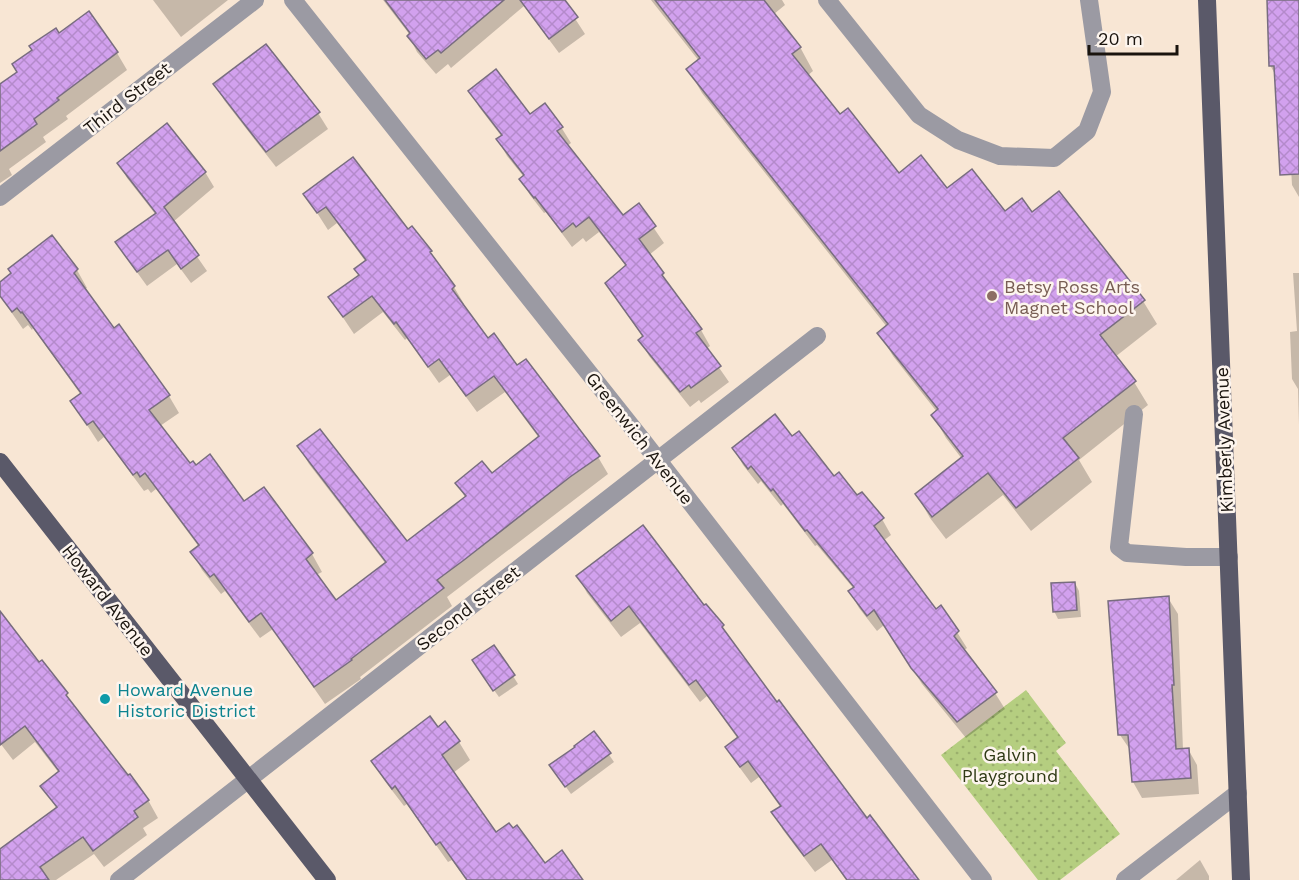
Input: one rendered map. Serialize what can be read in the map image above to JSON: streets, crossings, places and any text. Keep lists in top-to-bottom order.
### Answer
{
  "streets": {
    "main road": ["Kimberly Avenue", "Howard Avenue"],
    "street": ["Third Street", "Greenwich Avenue", "Second Street"]
  },
  "crossings": [
    ["Greenwich Avenue", "Second Street"],
    ["Howard Avenue", "Second Street"]
  ],
  "parks": ["Galvin Playground"],
  "places": ["Betsy Ross Arts Magnet School", "Howard Avenue Historic District"],
  "scale_bar": "20 m"
}
